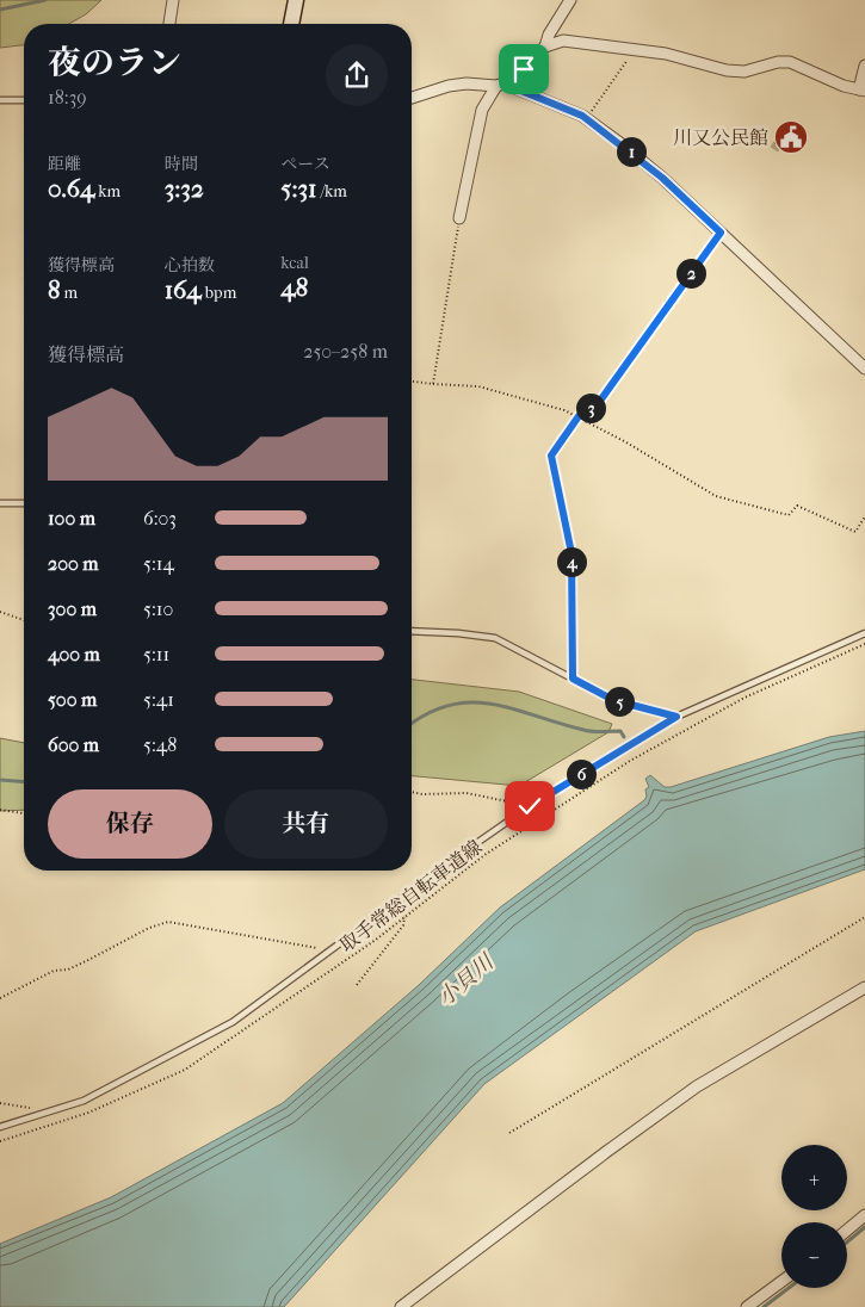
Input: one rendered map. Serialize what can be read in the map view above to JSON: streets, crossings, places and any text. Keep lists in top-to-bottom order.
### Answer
{
  "streets": {
    "path": ["取手常総自転車道線"]
  },
  "water": ["小貝川"],
  "places": {
    "public building": ["川又公民館"]
  },
  "page": {
    "heading": ["夜のラン", "18:39"],
    "stats": [
      ["距離", "0.64 km"],
      ["時間", "3:32"],
      ["ペース", "5:31 /km"],
      ["獲得標高", "8 m"],
      ["心拍数", "164 bpm"],
      ["kcal", "48"]
    ],
    "pins": [
      "1",
      "2",
      "3",
      "4",
      "5",
      "6"
    ],
    "chart": ["獲得標高", "250–258 m"],
    "list": [
      {
        "name": "100 m",
        "note": "6:03"
      },
      {
        "name": "200 m",
        "note": "5:14"
      },
      {
        "name": "300 m",
        "note": "5:10"
      },
      {
        "name": "400 m",
        "note": "5:11"
      },
      {
        "name": "500 m",
        "note": "5:41"
      },
      {
        "name": "600 m",
        "note": "5:48"
      }
    ],
    "buttons": ["保存", "共有"],
    "map_buttons": ["+", "−"]
  }
}
